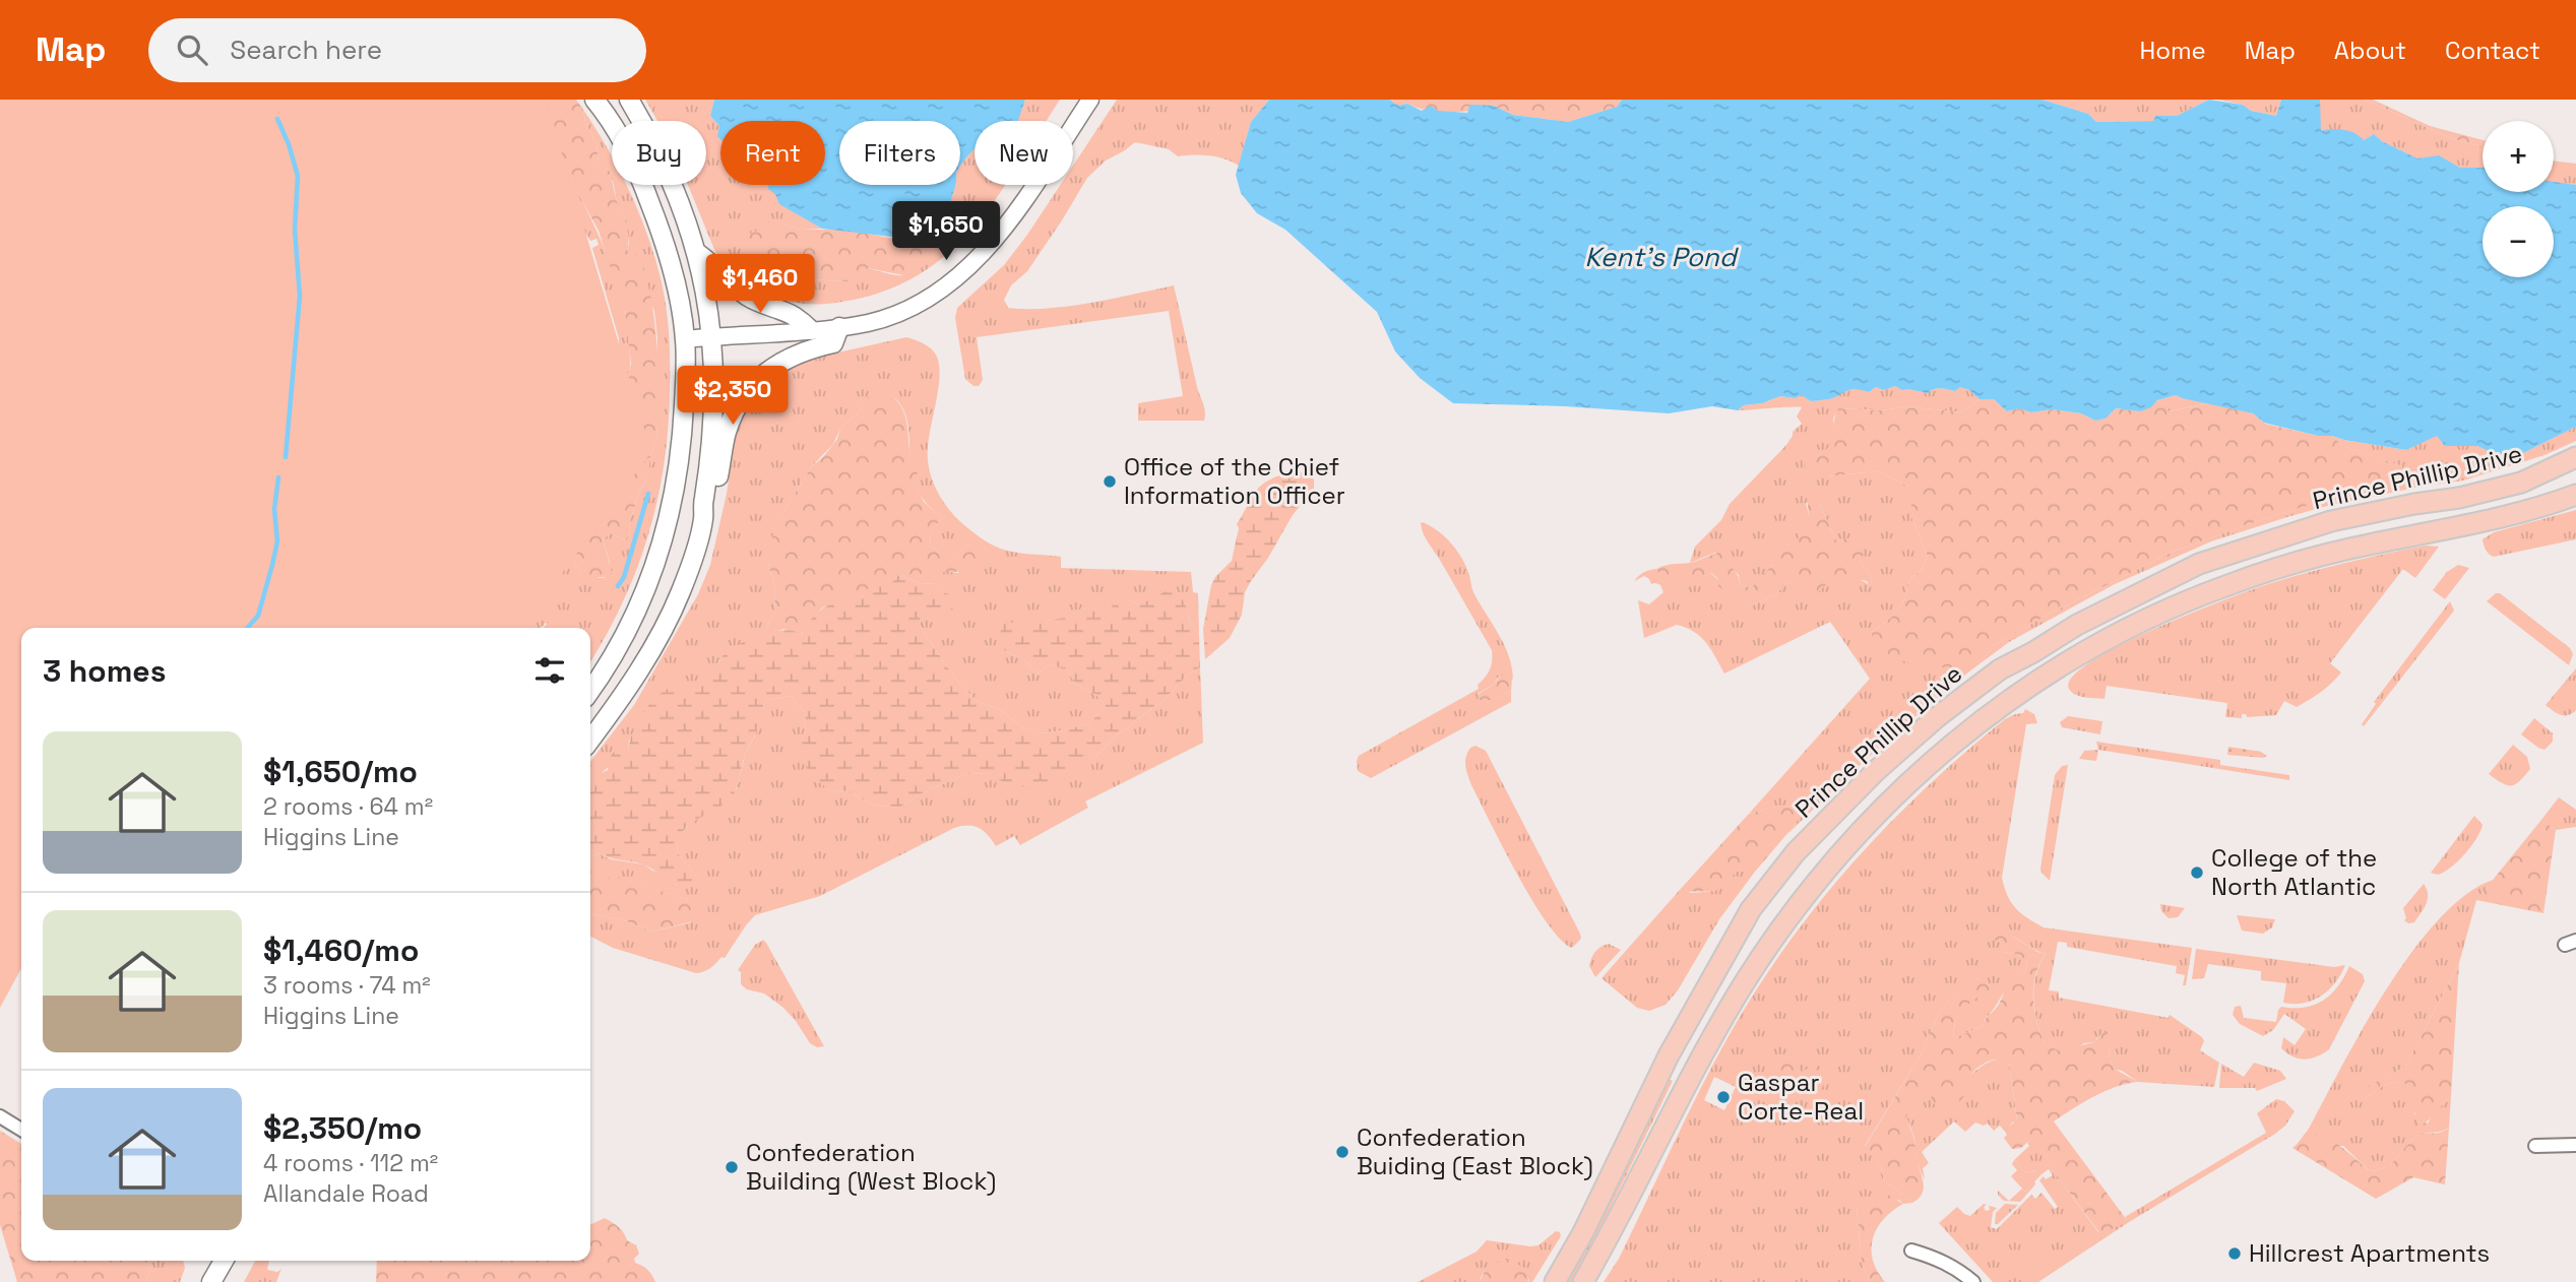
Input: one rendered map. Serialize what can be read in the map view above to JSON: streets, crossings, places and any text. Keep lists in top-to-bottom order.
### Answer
{
  "streets": {
    "main road": ["Prince Phillip Drive"]
  },
  "water": ["Kent's Pond"],
  "places": [
    "Office of the Chief Information Officer",
    "College of the North Atlantic",
    "Gaspar Corte-Real",
    "Confederation Buiding (East Block)",
    "Confederation Building (West Block)",
    "Hillcrest Apartments"
  ],
  "page": {
    "header": "Map",
    "search": "Search here",
    "nav": [
      "Home",
      "Map",
      "About",
      "Contact"
    ],
    "map_buttons": ["+", "−"],
    "chip": [
      "Buy",
      "Rent",
      "Filters",
      "New"
    ],
    "price": ["$1,650", "$1,460", "$2,350"],
    "heading": "3 homes",
    "list": [
      {
        "name": "$1,650/mo",
        "note": "2 rooms · 64 m² · Higgins Line"
      },
      {
        "name": "$1,460/mo",
        "note": "3 rooms · 74 m² · Higgins Line"
      },
      {
        "name": "$2,350/mo",
        "note": "4 rooms · 112 m² · Allandale Road"
      }
    ]
  }
}
